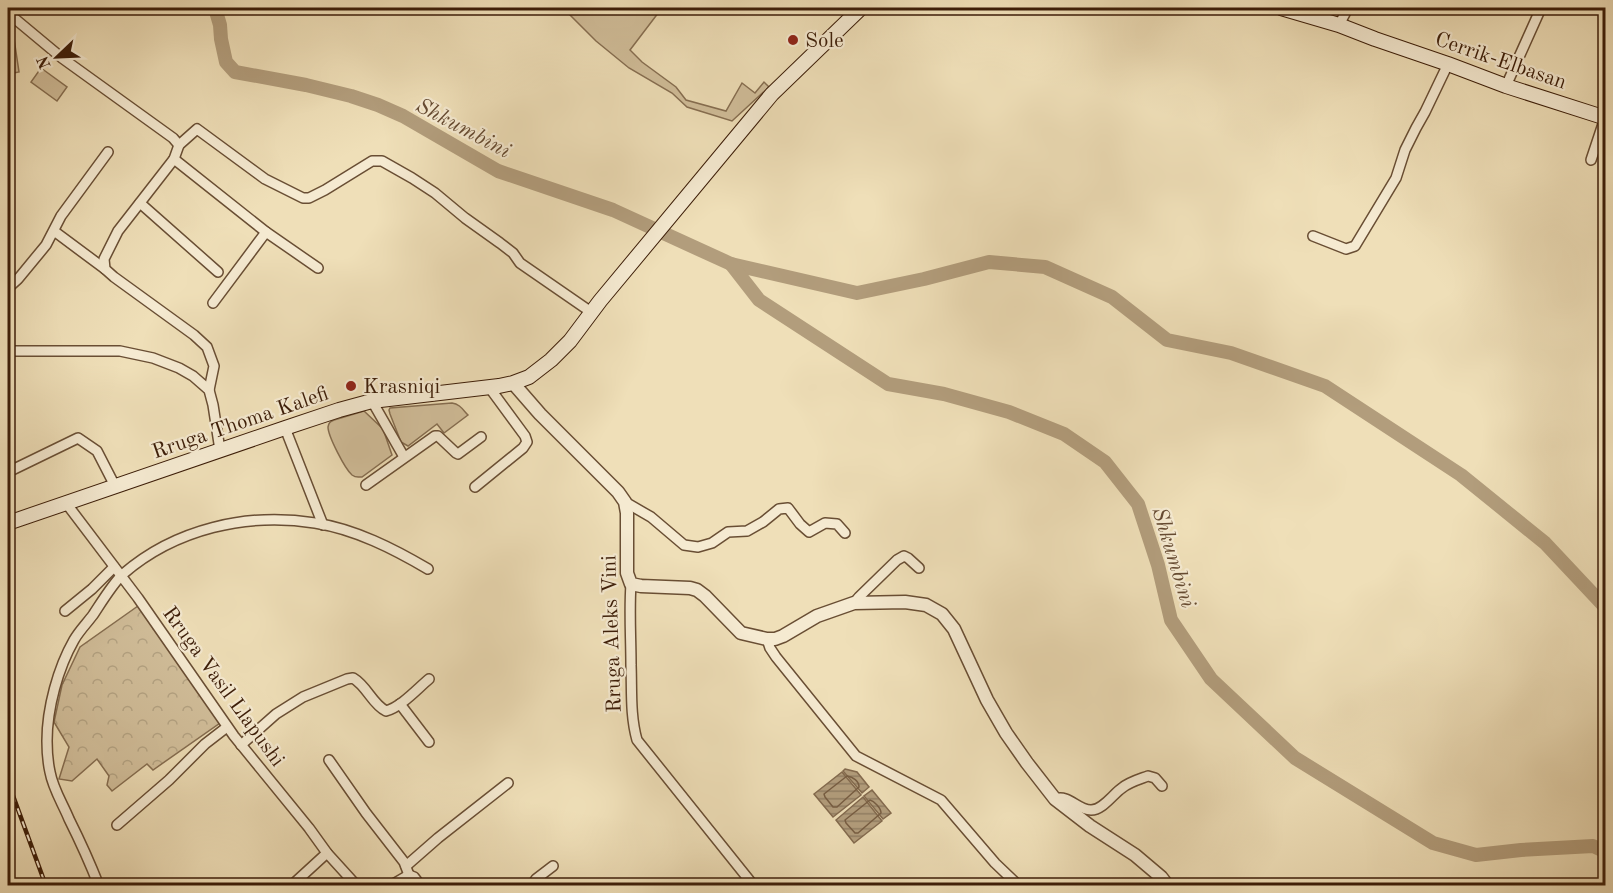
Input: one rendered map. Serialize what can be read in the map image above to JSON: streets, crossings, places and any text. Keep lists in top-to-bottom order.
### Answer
{
  "streets": {
    "main road": ["Cerrik-Elbasan", "Rruga Thoma Kalefi"],
    "street": ["Rruga Aleks Vini", "Rruga Vasil Llapushi"]
  },
  "crossings": [
    ["Rruga Thoma Kalefi", "Rruga Vasil Llapushi"]
  ],
  "water": ["Shkumbini"],
  "places": ["Sole", "Krasniqi"],
  "north": "bottom left"
}
